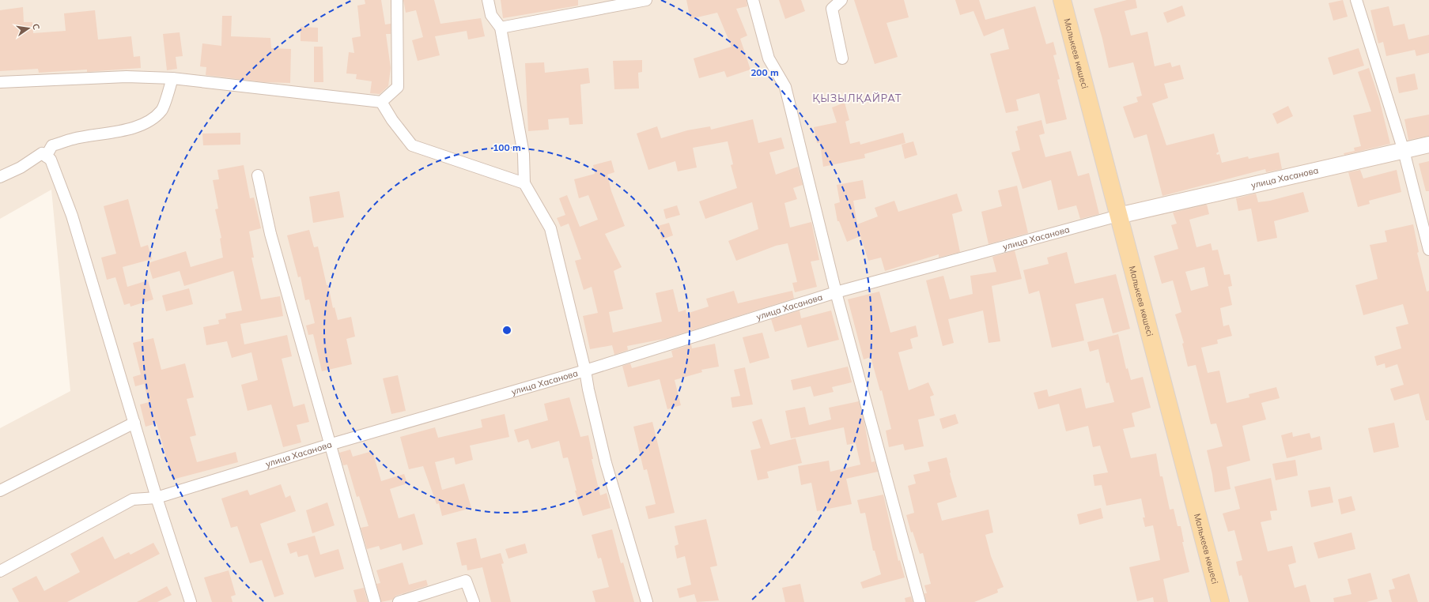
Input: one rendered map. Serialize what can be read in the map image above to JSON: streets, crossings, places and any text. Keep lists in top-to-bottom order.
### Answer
{
  "streets": {
    "main road": ["Малькеев көшесі"],
    "street": ["улица Хасанова"]
  },
  "crossings": [
    ["Малькеев көшесі", "улица Хасанова"]
  ],
  "districts": ["ҚЫЗЫЛҚАЙРАТ"],
  "north": "right",
  "rings": ["200 m", "100 m"]
}
